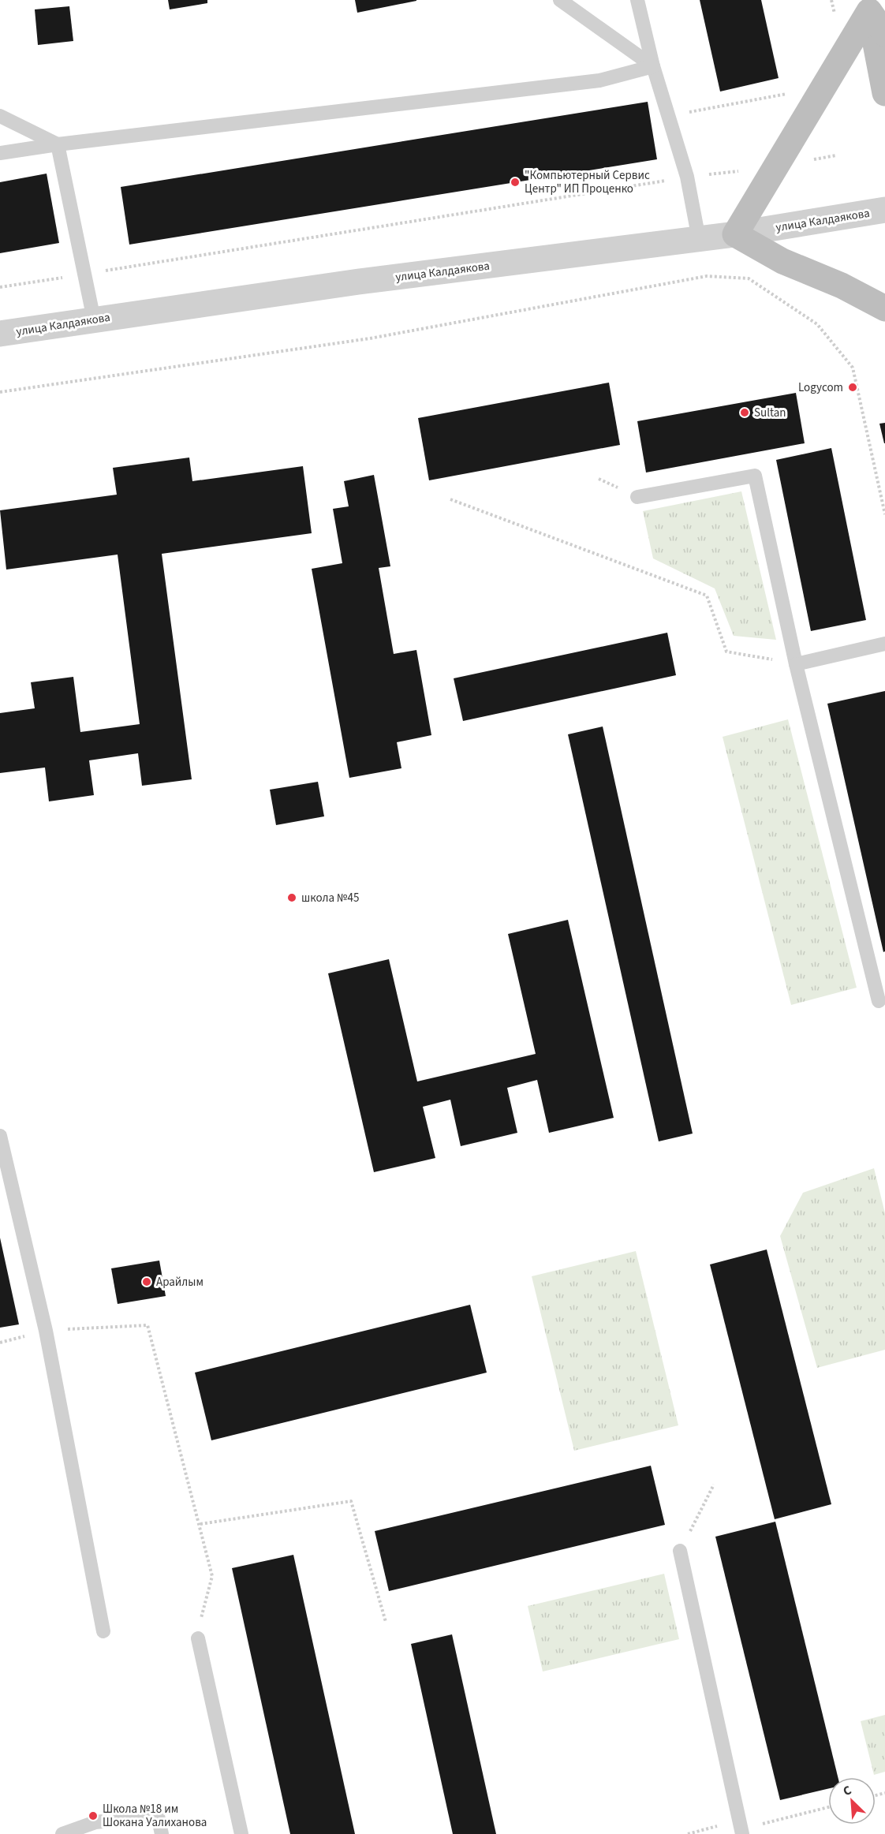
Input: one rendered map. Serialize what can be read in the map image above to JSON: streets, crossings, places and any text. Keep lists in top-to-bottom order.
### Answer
{
  "streets": {
    "street": ["улица Калдаякова"]
  },
  "places": [
    "\"Компьютерный Сервис Центр\" ИП Проценко",
    "Logycom",
    "Sultan",
    "школа №45",
    "Арайлым",
    "Школа №18 им Шокана Уалиханова"
  ],
  "north": "top left"
}
